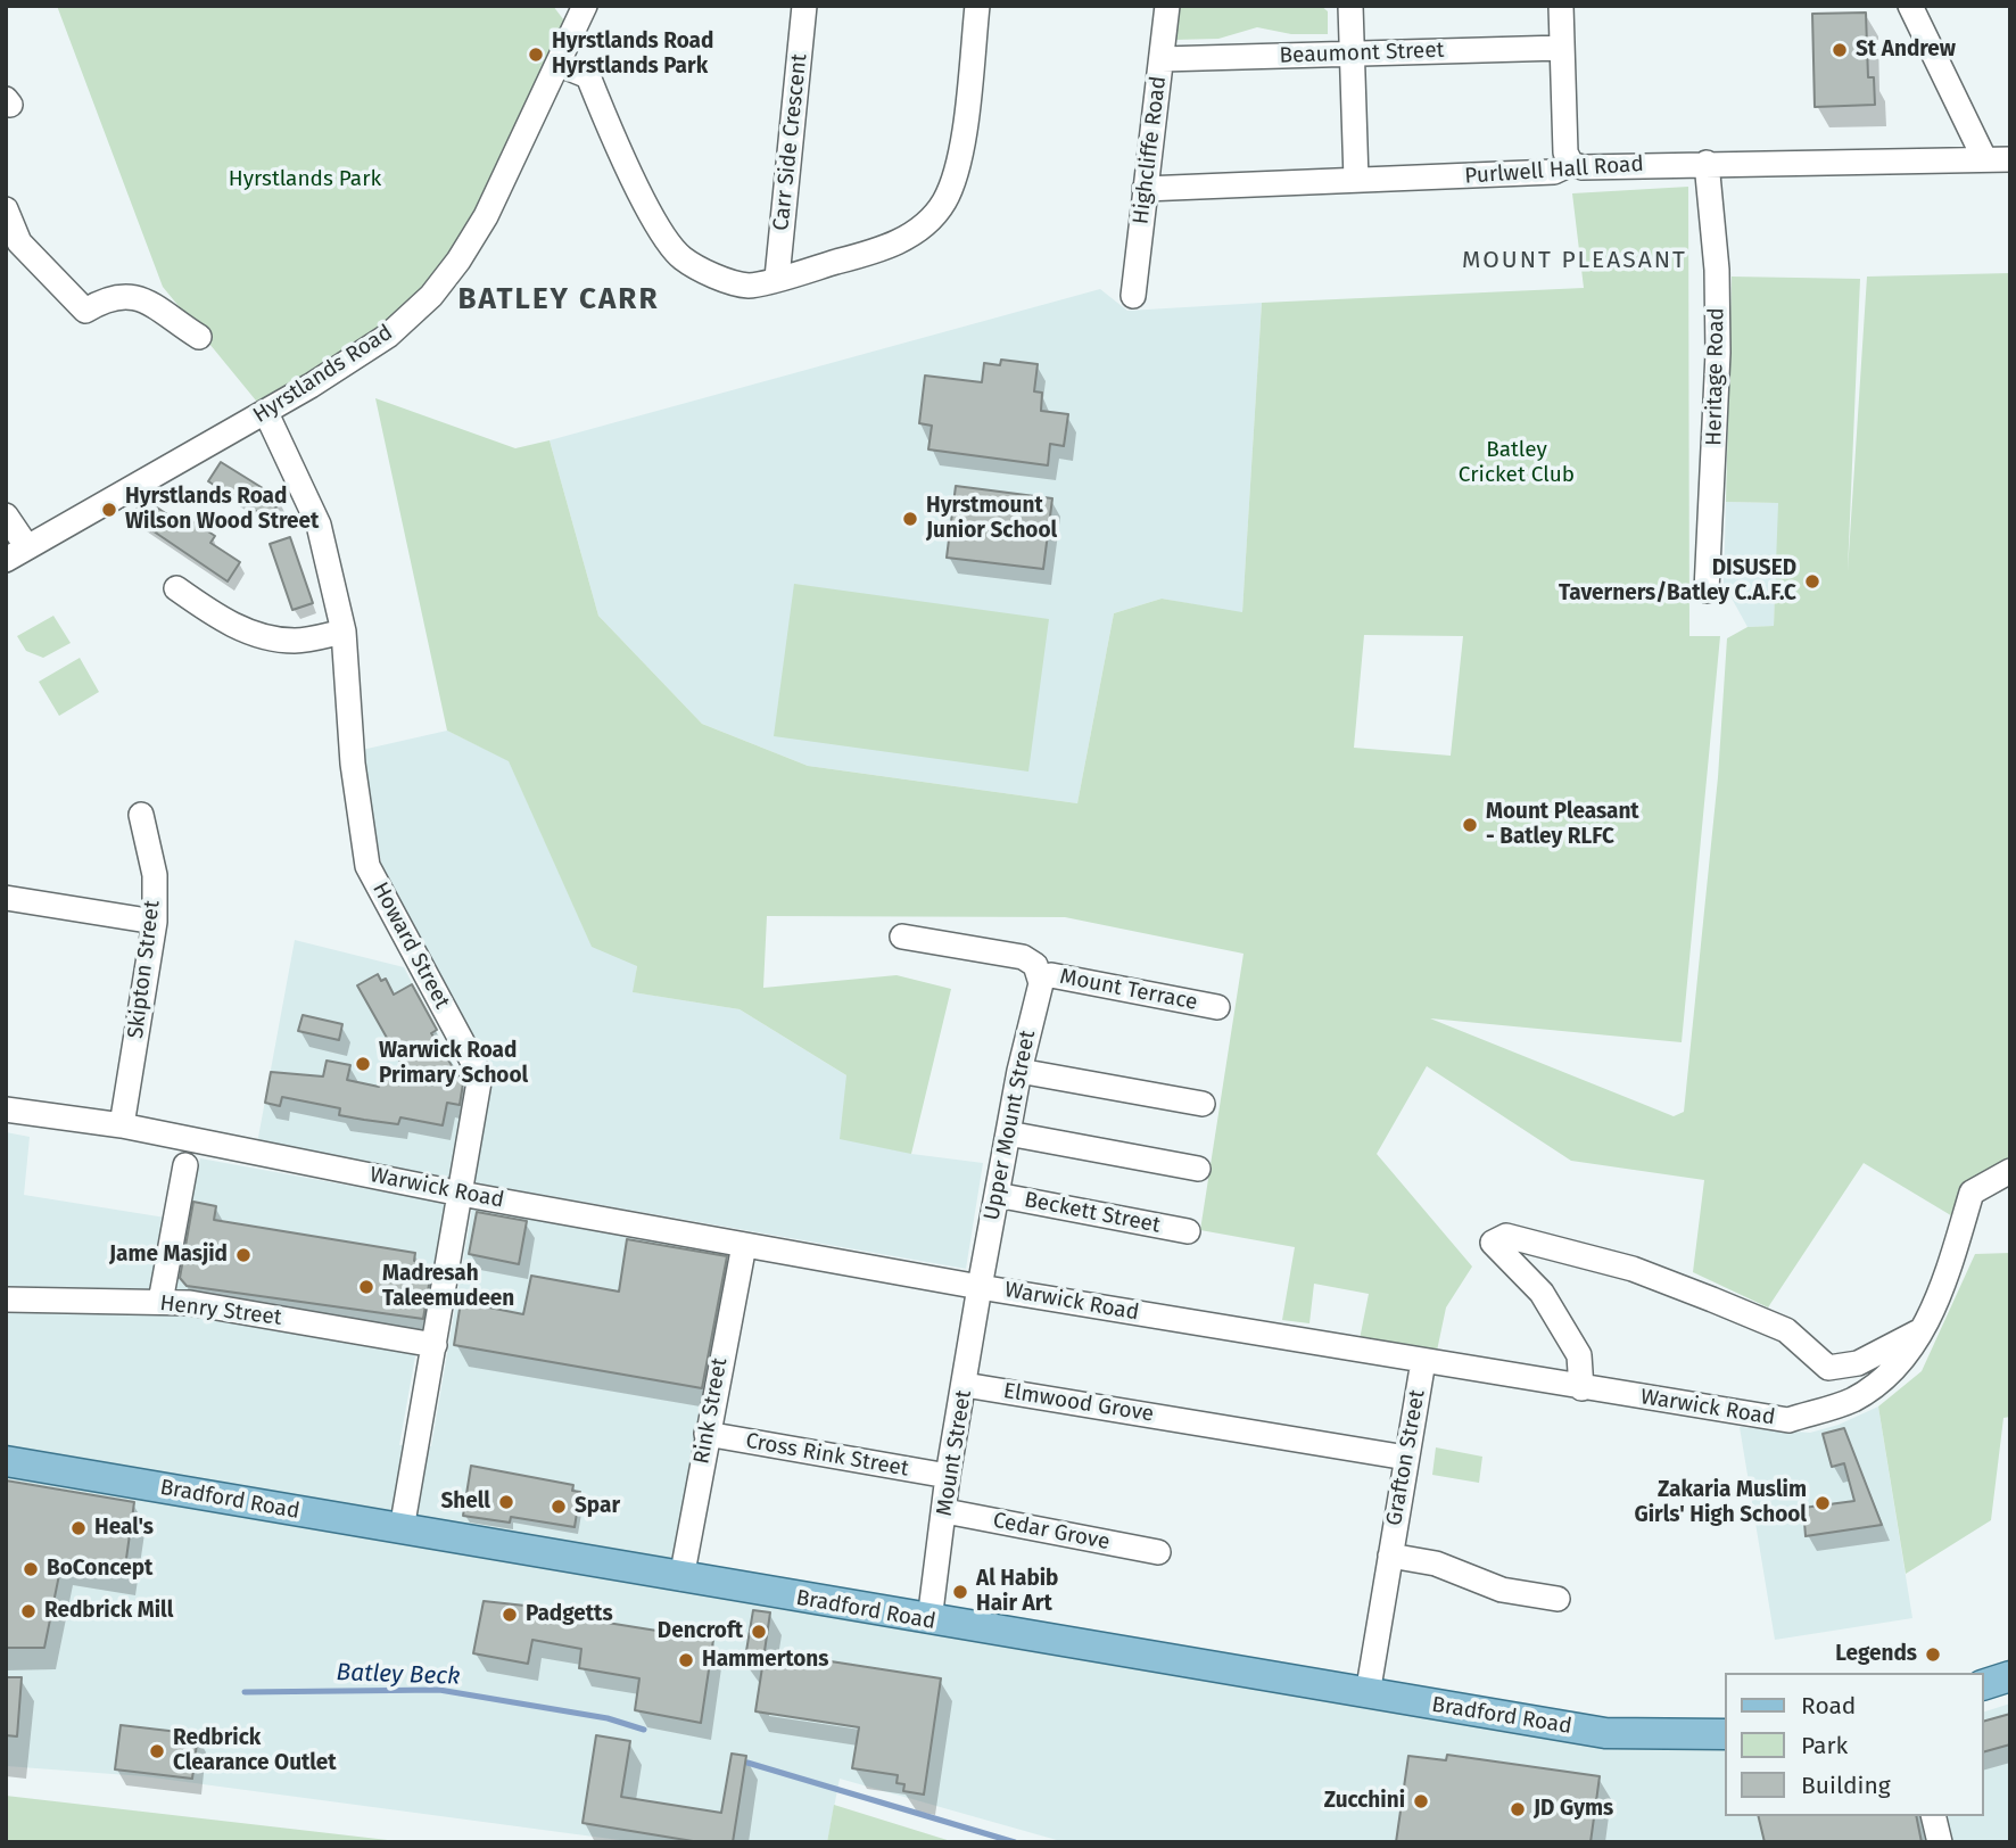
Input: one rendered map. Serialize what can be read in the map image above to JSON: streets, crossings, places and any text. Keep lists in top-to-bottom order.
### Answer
{
  "streets": {
    "main road": ["Bradford Road"],
    "street": [
      "Beaumont Street",
      "Carr Side Crescent",
      "Highcliffe Road",
      "Purlwell Hall Road",
      "Hyrstlands Road",
      "Heritage Road",
      "Howard Street",
      "Skipton Street",
      "Mount Terrace",
      "Upper Mount Street",
      "Warwick Road",
      "Beckett Street",
      "Henry Street",
      "Elmwood Grove",
      "Rink Street",
      "Mount Street",
      "Cross Rink Street",
      "Grafton Street",
      "Cedar Grove"
    ]
  },
  "crossings": [
    ["Beaumont Street", "Highcliffe Road"],
    ["Highcliffe Road", "Purlwell Hall Road"],
    ["Purlwell Hall Road", "Heritage Road"],
    ["Hyrstlands Road", "Howard Street"],
    ["Howard Street", "Warwick Road"],
    ["Howard Street", "Henry Street"],
    ["Howard Street", "Bradford Road"],
    ["Skipton Street", "Warwick Road"],
    ["Mount Terrace", "Upper Mount Street"],
    ["Upper Mount Street", "Warwick Road"],
    ["Upper Mount Street", "Beckett Street"],
    ["Upper Mount Street", "Mount Street"],
    ["Warwick Road", "Rink Street"],
    ["Warwick Road", "Mount Street"],
    ["Warwick Road", "Grafton Street"],
    ["Elmwood Grove", "Mount Street"],
    ["Elmwood Grove", "Grafton Street"],
    ["Rink Street", "Cross Rink Street"],
    ["Rink Street", "Bradford Road"],
    ["Mount Street", "Cross Rink Street"],
    ["Mount Street", "Bradford Road"],
    ["Mount Street", "Cedar Grove"],
    ["Grafton Street", "Bradford Road"]
  ],
  "districts": ["MOUNT PLEASANT", "BATLEY CARR"],
  "water": ["Batley Beck"],
  "parks": ["Hyrstlands Park", "Batley Cricket Club"],
  "places": [
    "St Andrew",
    "Hyrstlands Road Hyrstlands Park",
    "Hyrstlands Road Wilson Wood Street",
    "Hyrstmount Junior School",
    "DISUSED Taverners/Batley C.A.F.C",
    "Mount Pleasant - Batley RLFC",
    "Warwick Road Primary School",
    "Jame Masjid",
    "Madresah Taleemudeen",
    "Shell",
    "Zakaria Muslim Girls' High School",
    "Spar",
    "Heal's",
    "BoConcept",
    "Al Habib Hair Art",
    "Redbrick Mill",
    "Padgetts",
    "Dencroft",
    "Legends",
    "Hammertons",
    "Redbrick Clearance Outlet",
    "Zucchini",
    "JD Gyms"
  ],
  "legend": ["Road", "Park", "Building"]
}
